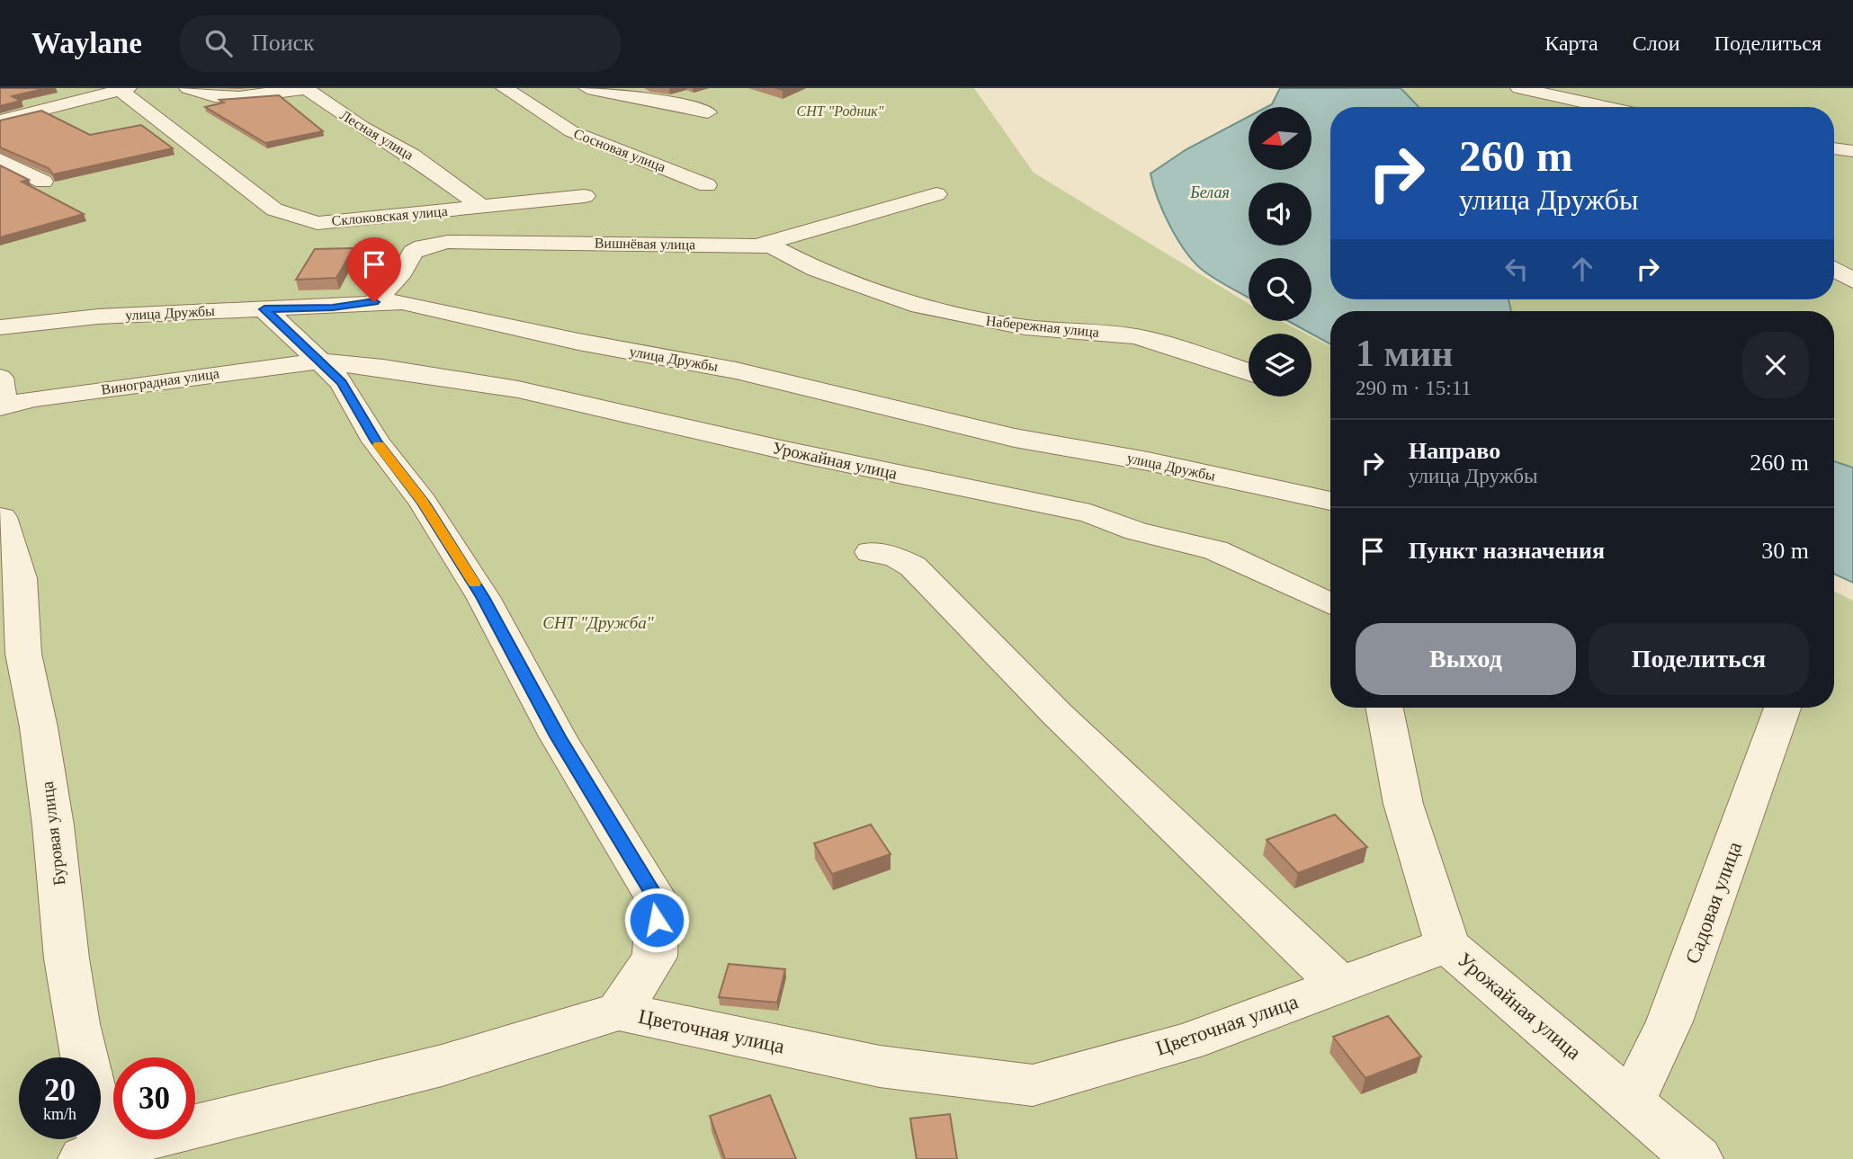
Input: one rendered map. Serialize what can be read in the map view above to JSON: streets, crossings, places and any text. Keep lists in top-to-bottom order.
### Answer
{
  "streets": {
    "street": [
      "Лесная улица",
      "Сосновая улица",
      "Склоковская улица",
      "Вишнёвая улица",
      "улица Дружбы",
      "Набережная улица",
      "Виноградная улица",
      "Урожайная улица",
      "Буровая улица",
      "Садовая улица",
      "Цветочная улица"
    ]
  },
  "crossings": [
    ["Лесная улица", "Склоковская улица"],
    ["Вишнёвая улица", "улица Дружбы"],
    ["Вишнёвая улица", "Набережная улица"],
    ["Виноградная улица", "Урожайная улица"],
    ["Урожайная улица", "Садовая улица"],
    ["Урожайная улица", "Цветочная улица"],
    ["Буровая улица", "Цветочная улица"]
  ],
  "water": ["Белая"],
  "parks": ["СНТ \"Родник\"", "СНТ \"Дружба\""],
  "north": "left",
  "page": {
    "header": "Waylane",
    "search": "Поиск",
    "nav": ["Карта", "Слои", "Поделиться"],
    "turn": ["260 m", "улица Дружбы"],
    "heading": ["1 мин", "290 m · 15:11"],
    "list": [
      {
        "name": "Направо",
        "note": "улица Дружбы",
        "value": "260 m"
      },
      {
        "name": "Пункт назначения",
        "value": "30 m"
      }
    ],
    "buttons": ["Выход", "Поделиться"],
    "speed": "20 km/h",
    "limit": "30"
  }
}
